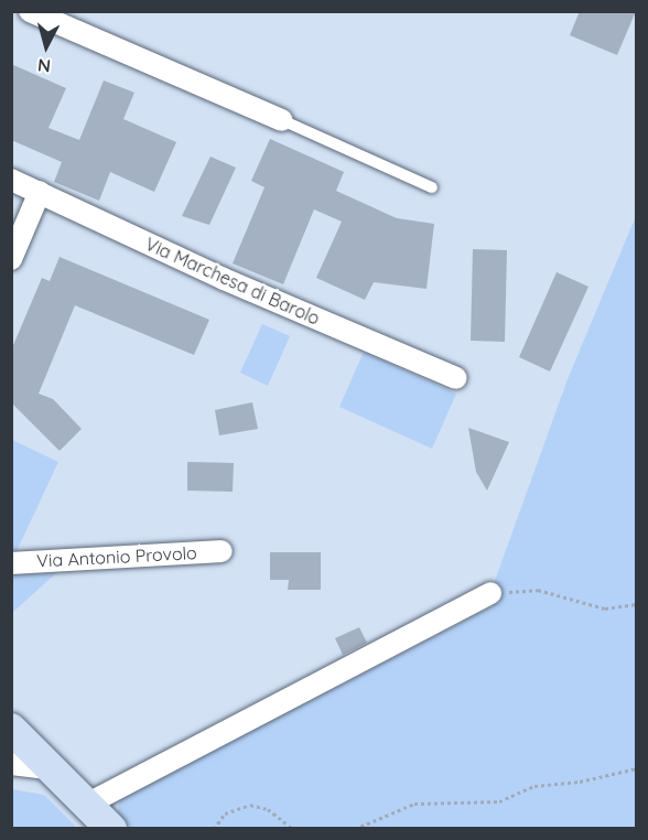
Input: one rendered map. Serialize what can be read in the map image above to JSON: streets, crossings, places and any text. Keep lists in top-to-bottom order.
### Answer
{
  "streets": {
    "street": ["Via Marchesa di Barolo", "Via Antonio Provolo"]
  },
  "north": "bottom"
}
